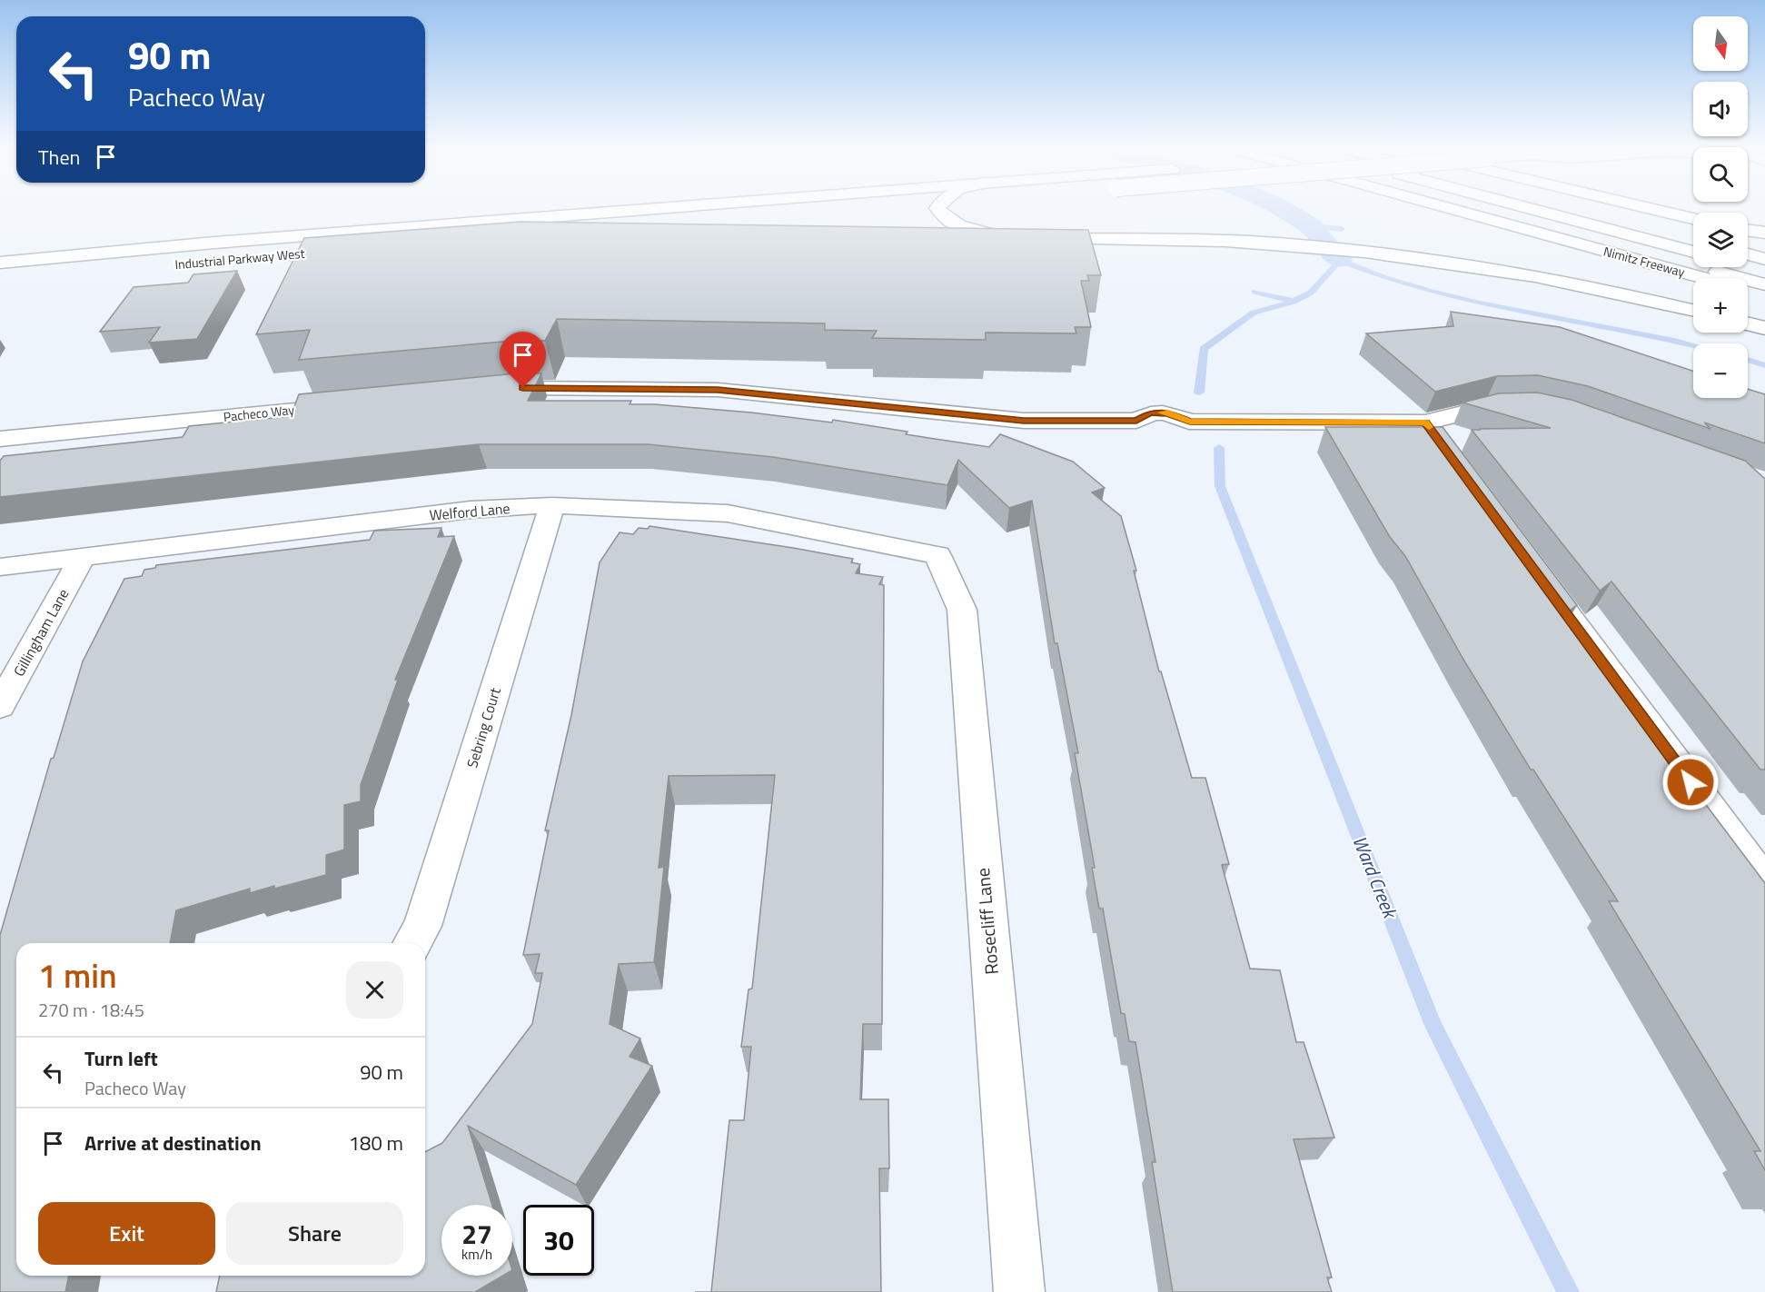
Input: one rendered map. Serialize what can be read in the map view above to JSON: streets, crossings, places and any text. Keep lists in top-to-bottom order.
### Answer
{
  "streets": {
    "main road": [
      "Industrial Parkway West",
      "Nimitz Freeway",
      "Pacheco Way",
      "Welford Lane",
      "Gillingham Lane",
      "Sebring Court",
      "Rosecliff Lane"
    ]
  },
  "crossings": [
    ["Welford Lane", "Gillingham Lane"],
    ["Welford Lane", "Sebring Court"],
    ["Welford Lane", "Rosecliff Lane"]
  ],
  "water": ["Ward Creek"],
  "north": "bottom",
  "page": {
    "map_buttons": ["+", "−"],
    "turn": ["90 m", "Pacheco Way"],
    "then": "Then",
    "heading": ["1 min", "270 m · 18:45"],
    "list": [
      {
        "name": "Turn left",
        "note": "Pacheco Way",
        "value": "90 m"
      },
      {
        "name": "Arrive at destination",
        "value": "180 m"
      }
    ],
    "buttons": ["Exit", "Share"],
    "speed": "27 km/h",
    "limit": "30"
  }
}
